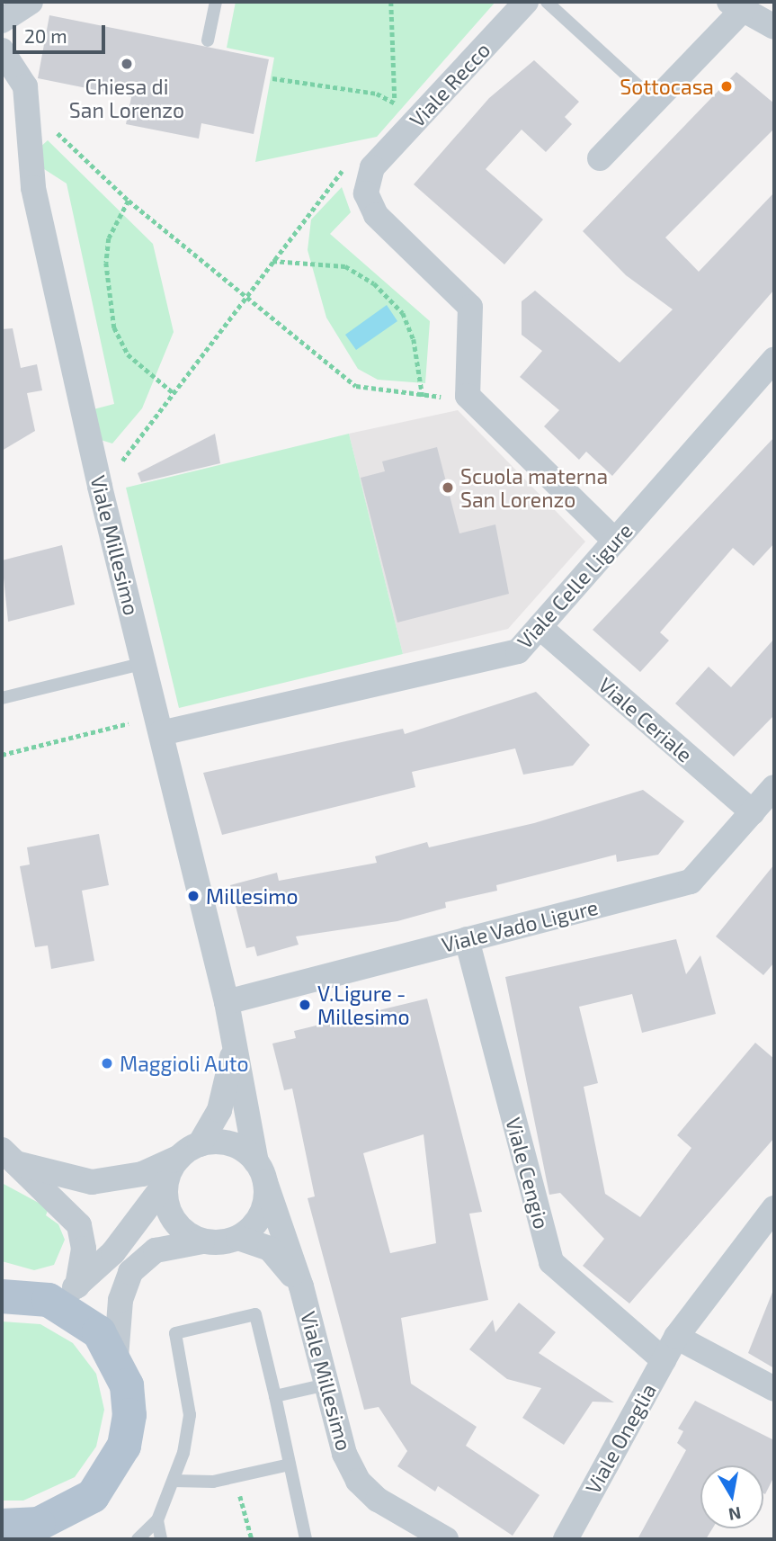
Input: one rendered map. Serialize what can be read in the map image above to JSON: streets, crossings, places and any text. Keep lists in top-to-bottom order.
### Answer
{
  "streets": {
    "street": [
      "Viale Recco",
      "Viale Millesimo",
      "Viale Celle Ligure",
      "Viale Ceriale",
      "Viale Vado Ligure",
      "Viale Cengio",
      "Viale Oneglia"
    ]
  },
  "crossings": [
    ["Viale Recco", "Viale Celle Ligure"],
    ["Viale Millesimo", "Viale Celle Ligure"],
    ["Viale Millesimo", "Viale Vado Ligure"],
    ["Viale Celle Ligure", "Viale Ceriale"],
    ["Viale Ceriale", "Viale Vado Ligure"],
    ["Viale Vado Ligure", "Viale Cengio"],
    ["Viale Cengio", "Viale Oneglia"]
  ],
  "places": [
    "Chiesa di San Lorenzo",
    "Sottocasa",
    "Scuola materna San Lorenzo",
    "Millesimo",
    "V.Ligure - Millesimo",
    "Maggioli Auto"
  ],
  "scale_bar": "20 m",
  "north": "bottom"
}
